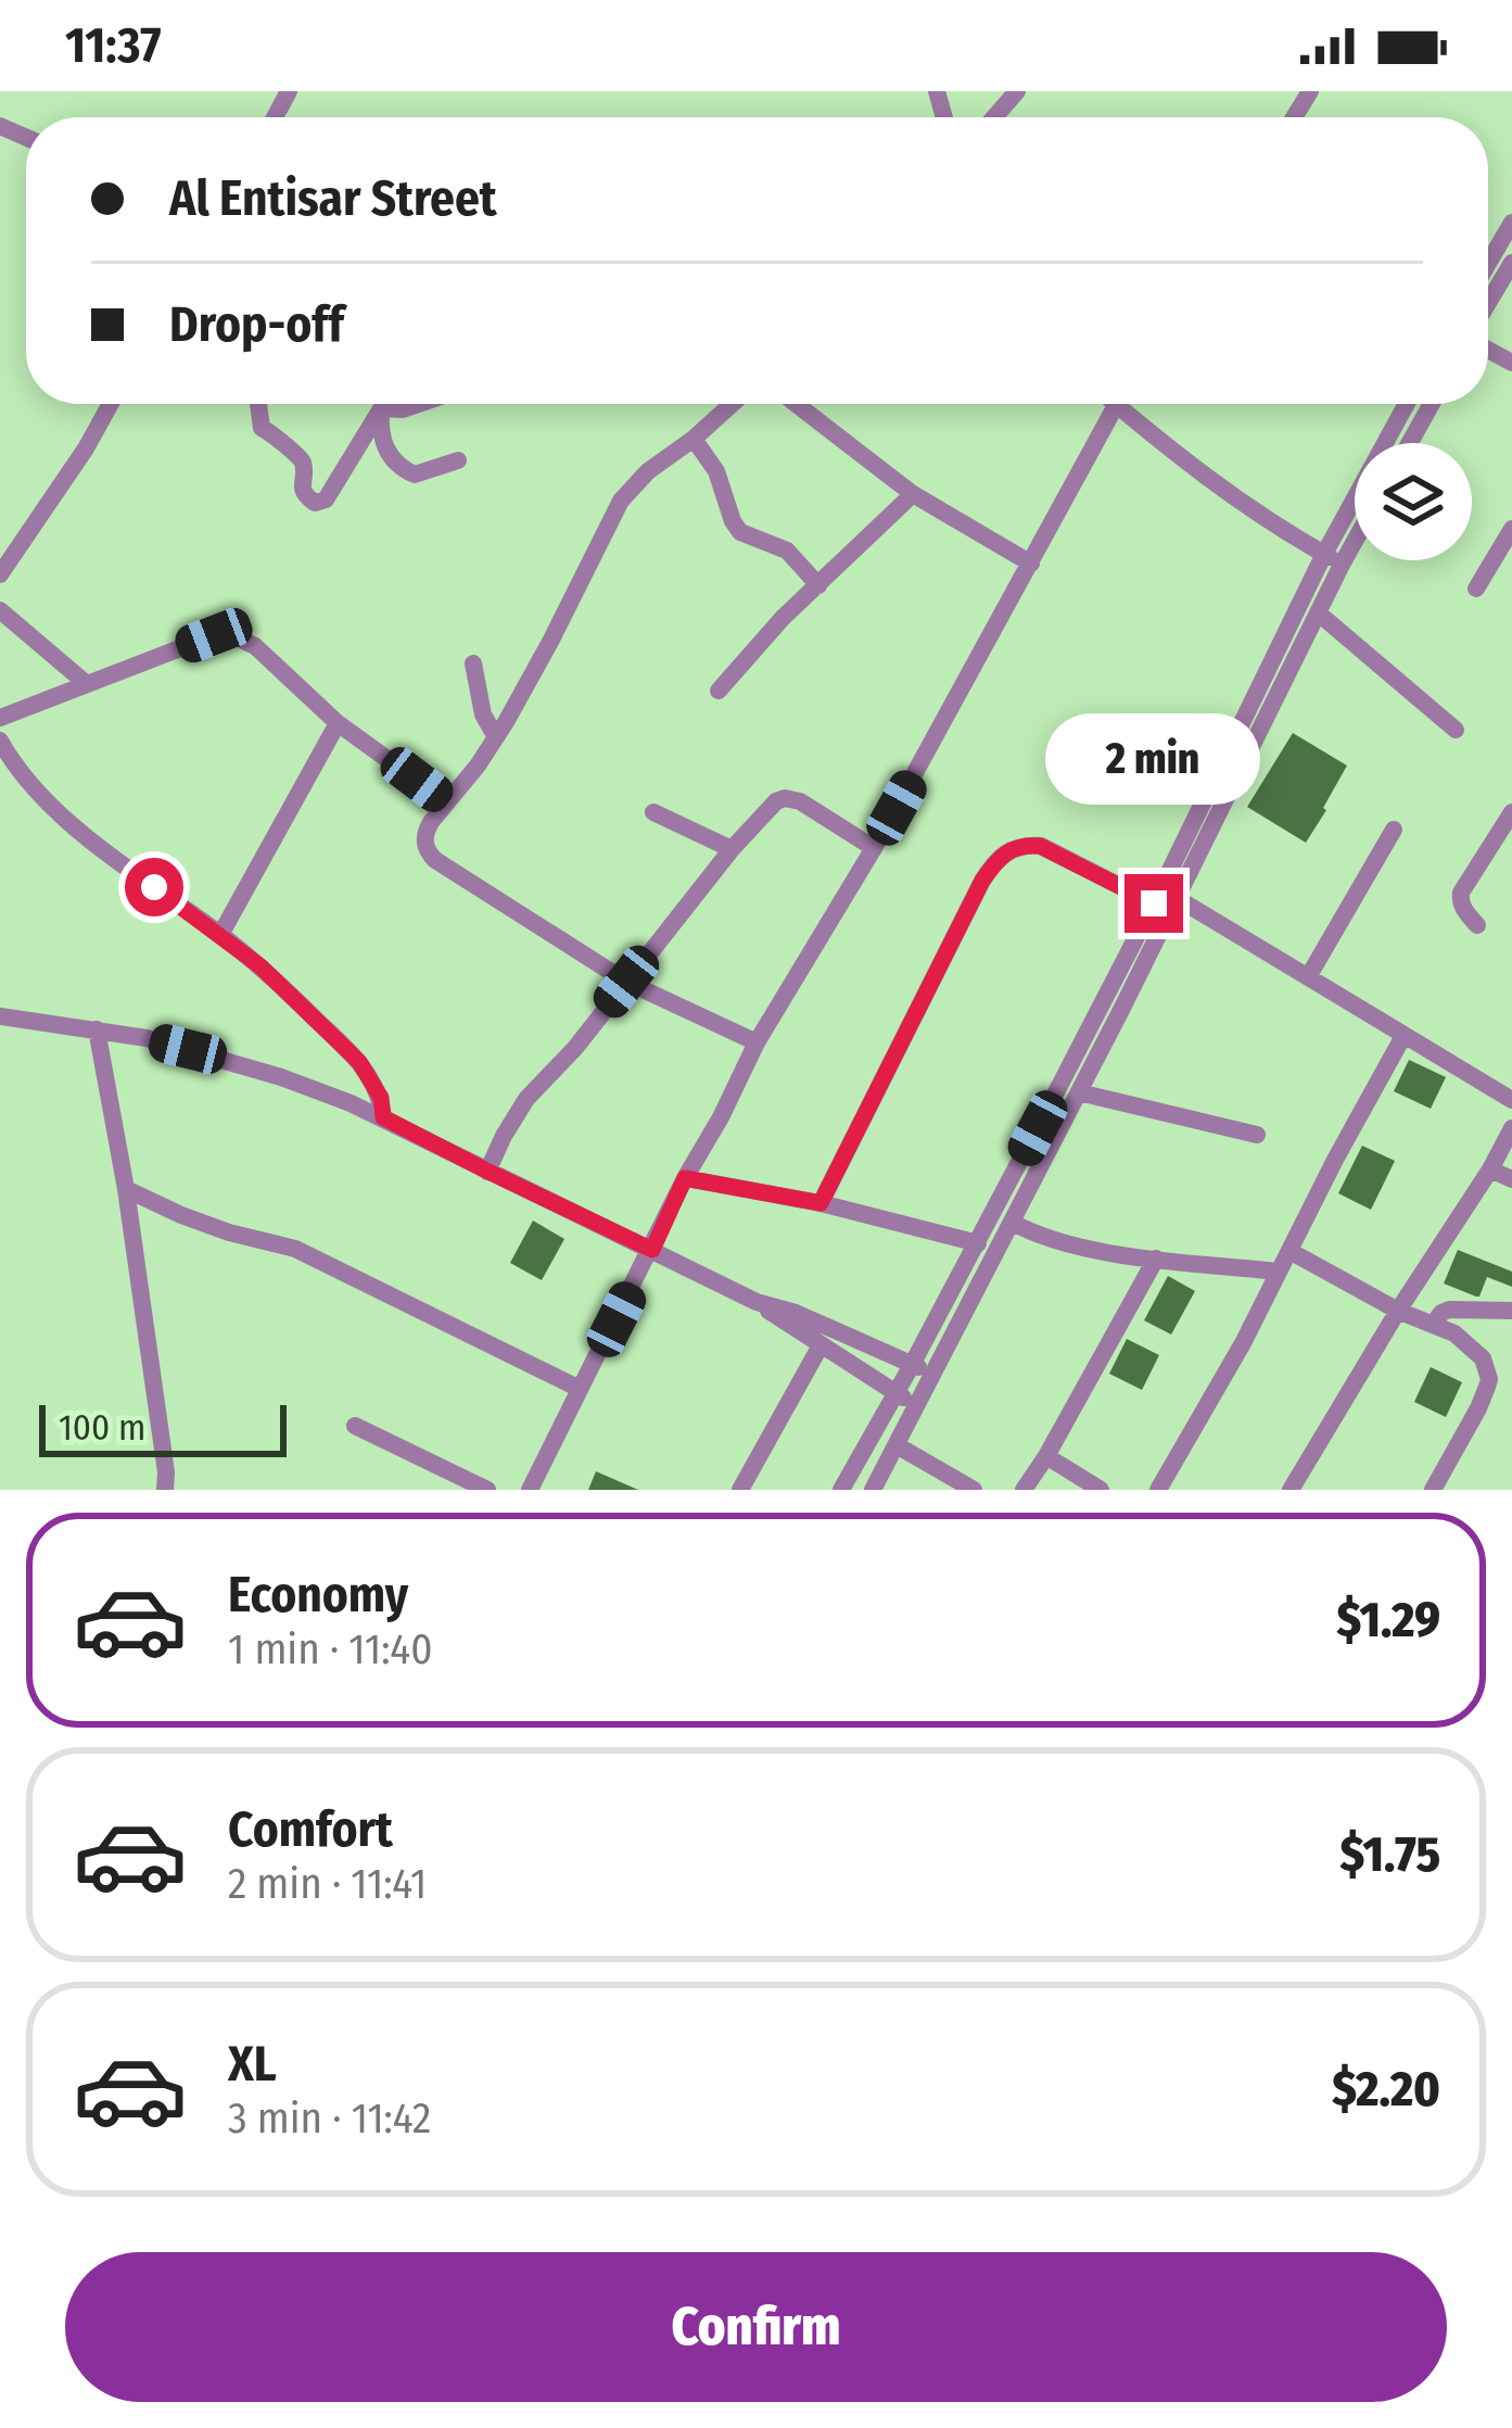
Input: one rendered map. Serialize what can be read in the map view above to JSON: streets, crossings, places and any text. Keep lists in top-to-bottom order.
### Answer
{
  "scale_bar": "100 m",
  "page": {
    "status": "11:37",
    "banner": ["Al Entisar Street", "Drop-off"],
    "bubble": "2 min",
    "scale": "100 m",
    "list": [
      {
        "name": "Economy",
        "note": "1 min · 11:40",
        "value": "$1.29"
      },
      {
        "name": "Comfort",
        "note": "2 min · 11:41",
        "value": "$1.75"
      },
      {
        "name": "XL",
        "note": "3 min · 11:42",
        "value": "$2.20"
      }
    ],
    "buttons": "Confirm"
  }
}
